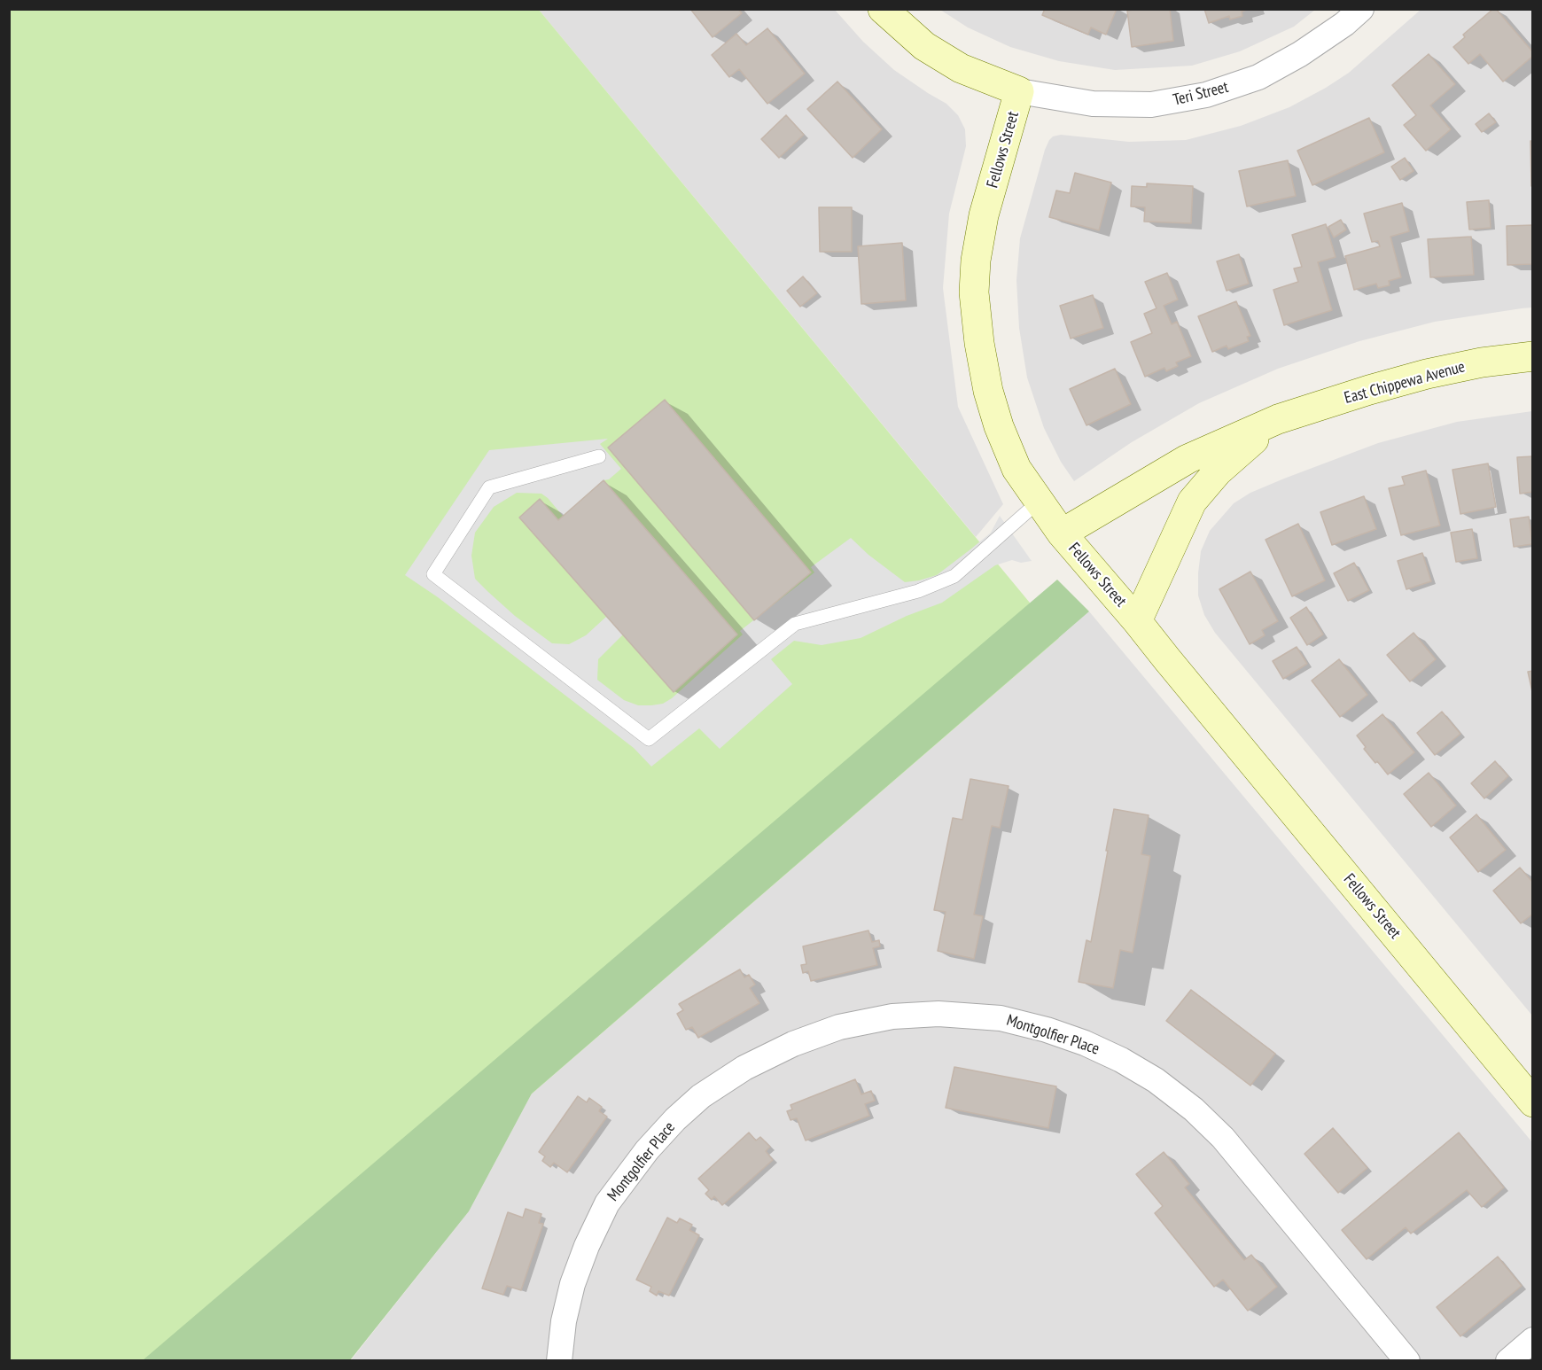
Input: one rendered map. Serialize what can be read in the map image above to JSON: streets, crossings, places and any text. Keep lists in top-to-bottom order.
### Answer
{
  "streets": {
    "street": [
      "Teri Street",
      "Fellows Street",
      "East Chippewa Avenue",
      "Montgolfier Place"
    ]
  },
  "crossings": [
    ["Teri Street", "Fellows Street"],
    ["Fellows Street", "East Chippewa Avenue"]
  ]
}
